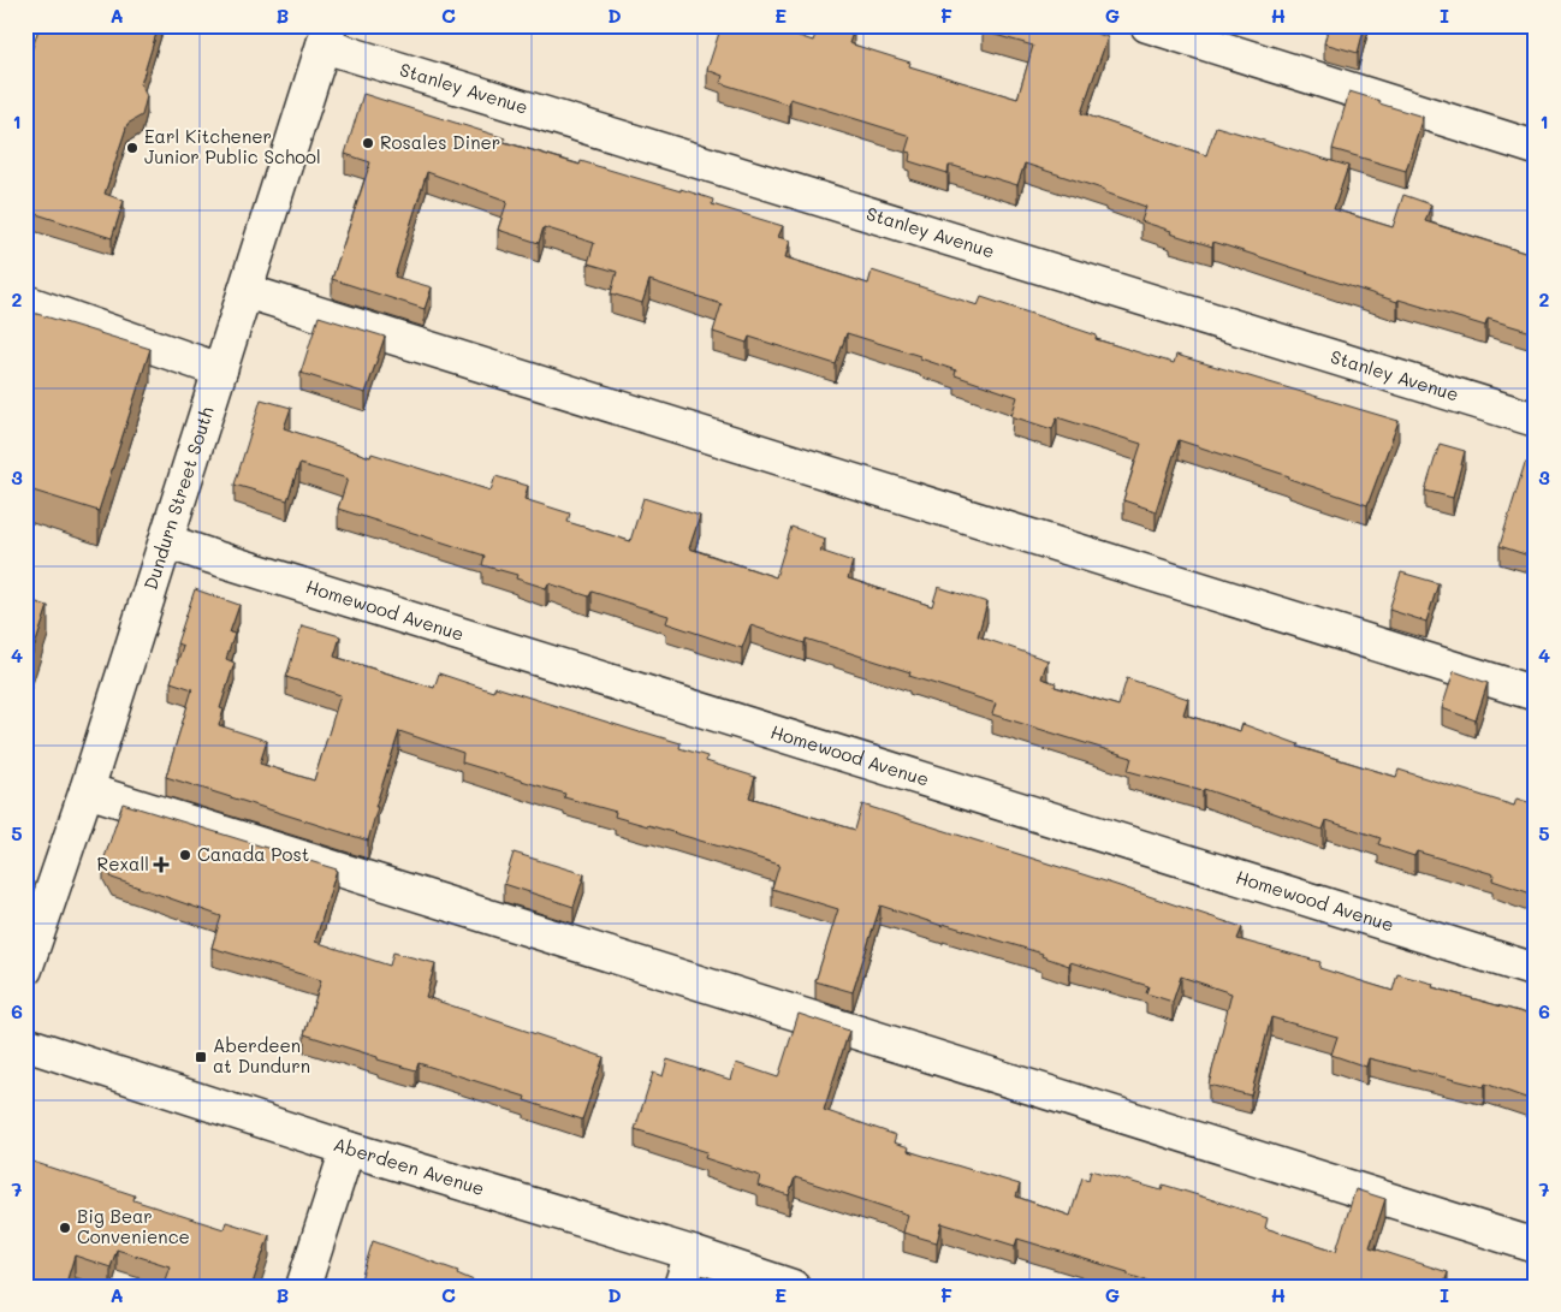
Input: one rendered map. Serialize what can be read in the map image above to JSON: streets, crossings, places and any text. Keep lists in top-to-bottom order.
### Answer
{
  "streets": {
    "street": [
      "Stanley Avenue",
      "Dundurn Street South",
      "Homewood Avenue",
      "Aberdeen Avenue"
    ]
  },
  "crossings": [
    ["Stanley Avenue", "Dundurn Street South"],
    ["Dundurn Street South", "Homewood Avenue"]
  ],
  "places": {
    "other": [
      "Rosales Diner",
      "Earl Kitchener Junior Public School",
      "Canada Post",
      "Big Bear Convenience"
    ],
    "health": ["Rexall"],
    "transit": ["Aberdeen at Dundurn"]
  },
  "grid": {
    "columns": [
      "A",
      "B",
      "C",
      "D",
      "E",
      "F",
      "G",
      "H",
      "I"
    ],
    "rows": [
      "1",
      "2",
      "3",
      "4",
      "5",
      "6",
      "7"
    ]
  }
}
